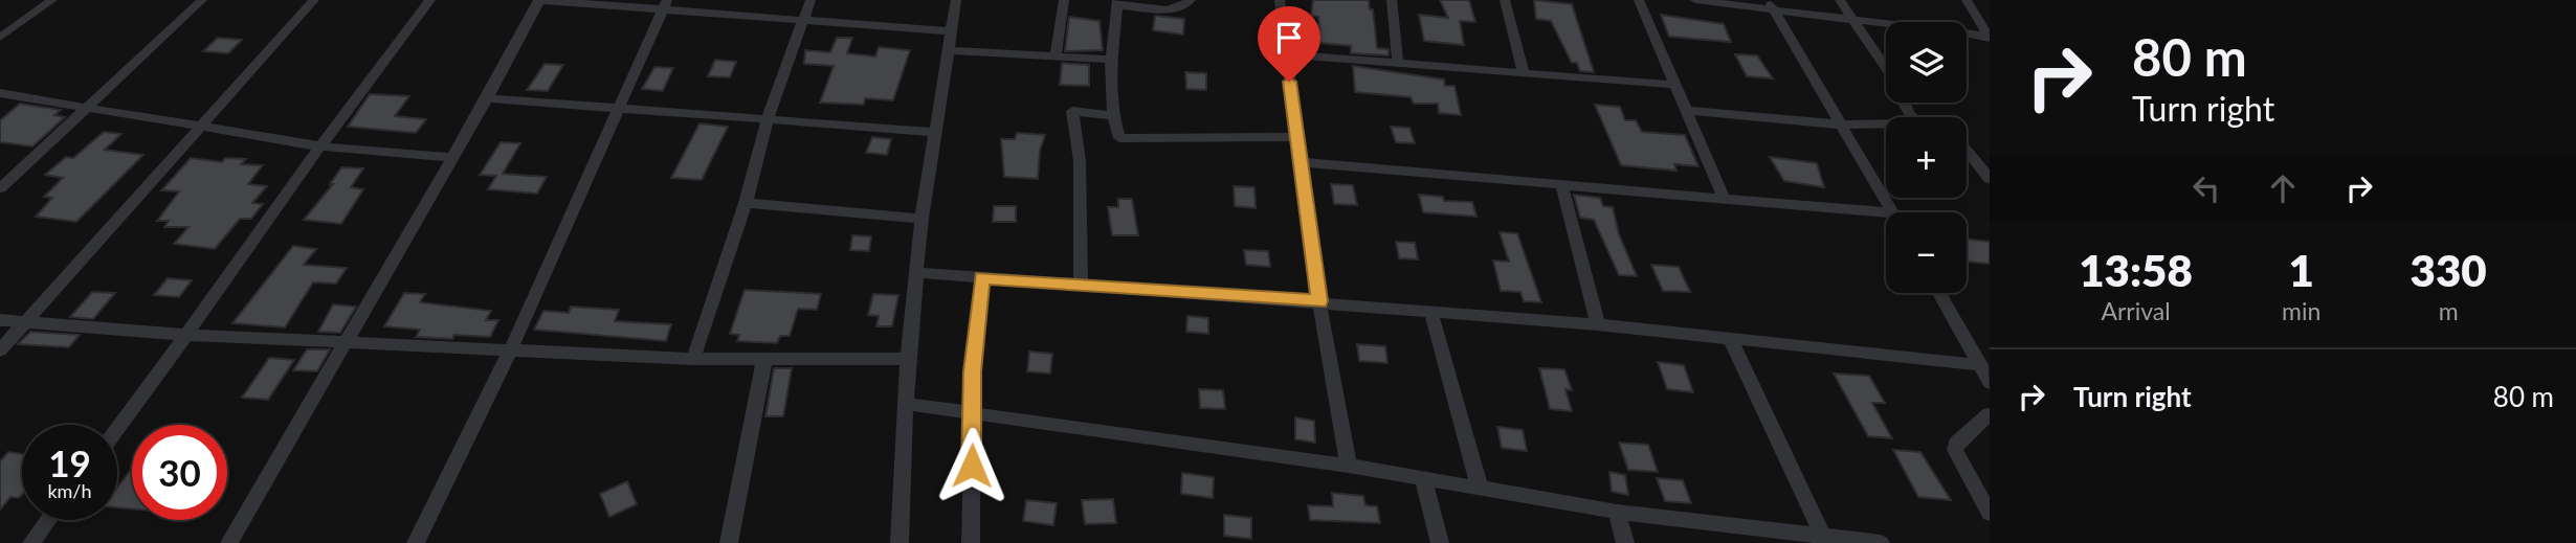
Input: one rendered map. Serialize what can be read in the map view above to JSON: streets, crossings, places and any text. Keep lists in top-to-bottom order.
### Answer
{
  "page": {
    "turn": ["80 m", "Turn right"],
    "map_buttons": ["+", "−"],
    "eta": [
      "13:58",
      "Arrival",
      "1",
      "min",
      "330",
      "m"
    ],
    "list": [
      {
        "name": "Turn right",
        "value": "80 m"
      }
    ],
    "speed": "19 km/h",
    "limit": "30"
  }
}
